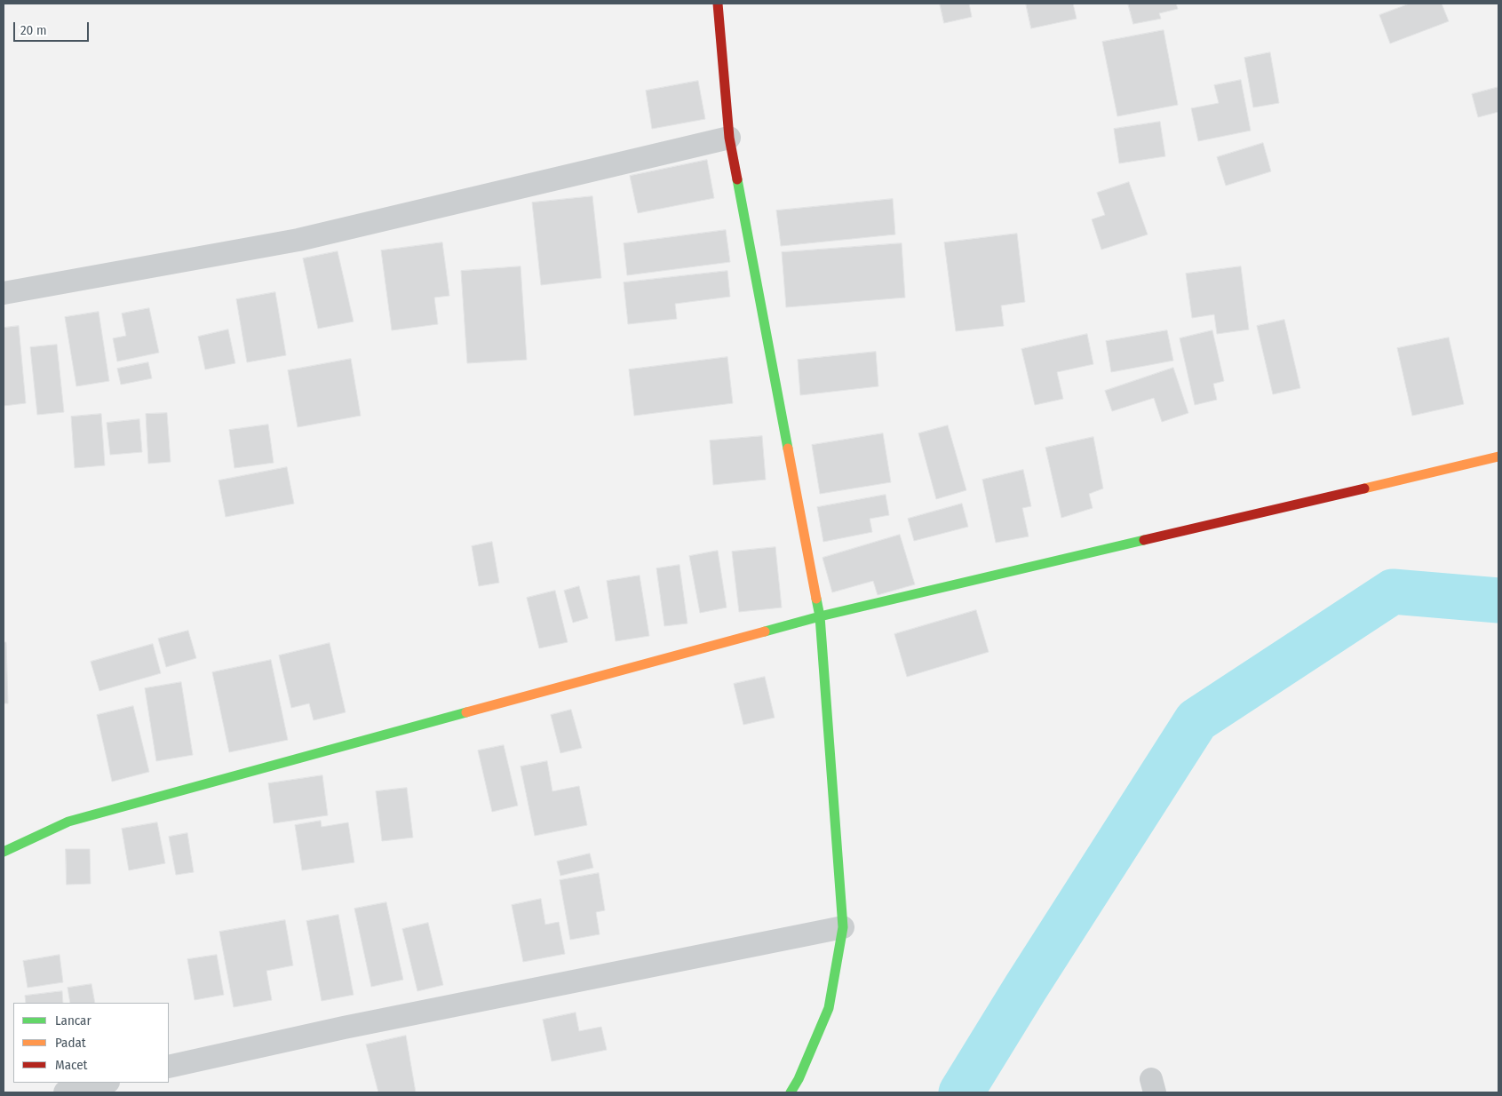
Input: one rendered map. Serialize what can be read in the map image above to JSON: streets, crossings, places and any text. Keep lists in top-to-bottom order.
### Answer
{
  "legend": ["Lancar", "Padat", "Macet"],
  "scale_bar": "20 m"
}
